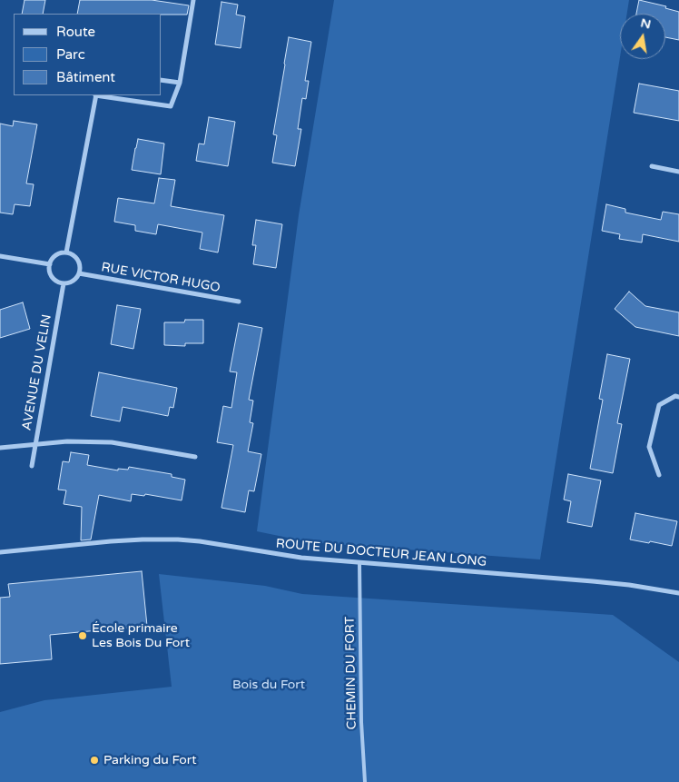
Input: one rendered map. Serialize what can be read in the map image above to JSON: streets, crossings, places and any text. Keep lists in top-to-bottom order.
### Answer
{
  "streets": {
    "street": ["RUE VICTOR HUGO", "AVENUE DU VELIN", "ROUTE DU DOCTEUR JEAN LONG"],
    "lane": ["CHEMIN DU FORT"]
  },
  "crossings": [
    ["RUE VICTOR HUGO", "AVENUE DU VELIN"],
    ["ROUTE DU DOCTEUR JEAN LONG", "CHEMIN DU FORT"]
  ],
  "parks": ["Bois du Fort"],
  "places": ["École primaire Les Bois Du Fort", "Parking du Fort"],
  "legend": ["Route", "Parc", "Bâtiment"],
  "north": "top"
}
